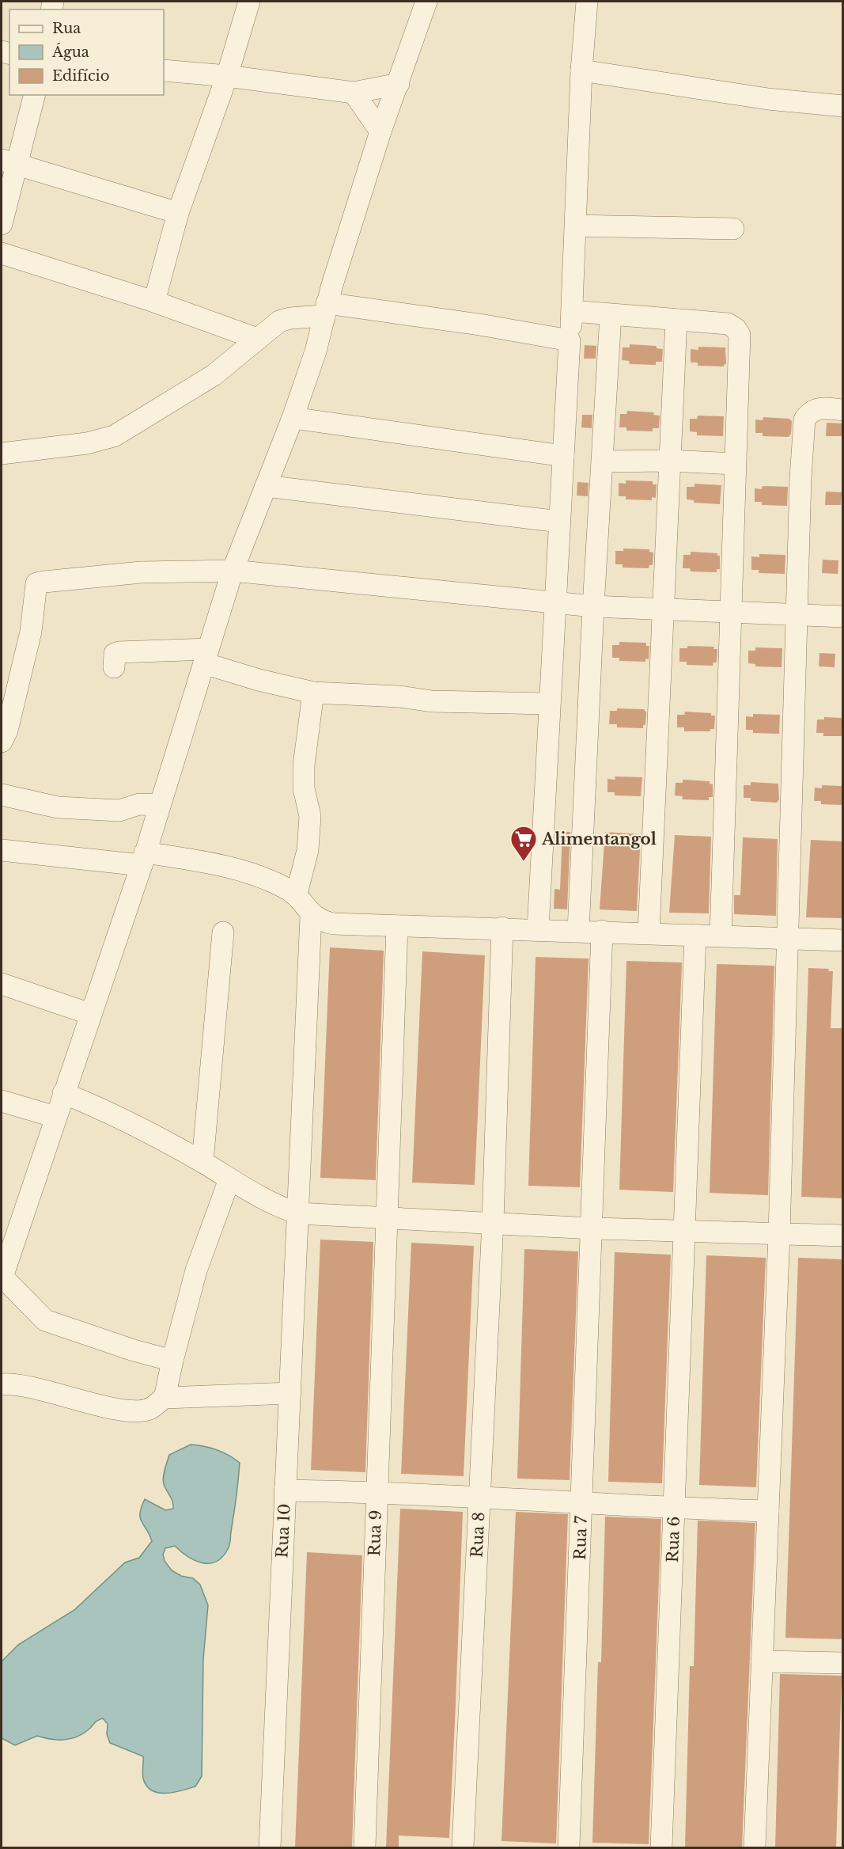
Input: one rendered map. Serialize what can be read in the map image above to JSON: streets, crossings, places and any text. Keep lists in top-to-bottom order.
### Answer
{
  "streets": {
    "street": [
      "Rua 10",
      "Rua 9",
      "Rua 8",
      "Rua 7",
      "Rua 6"
    ]
  },
  "places": {
    "supermarket": ["Alimentangol"]
  },
  "legend": ["Rua", "Água", "Edifício"]
}
